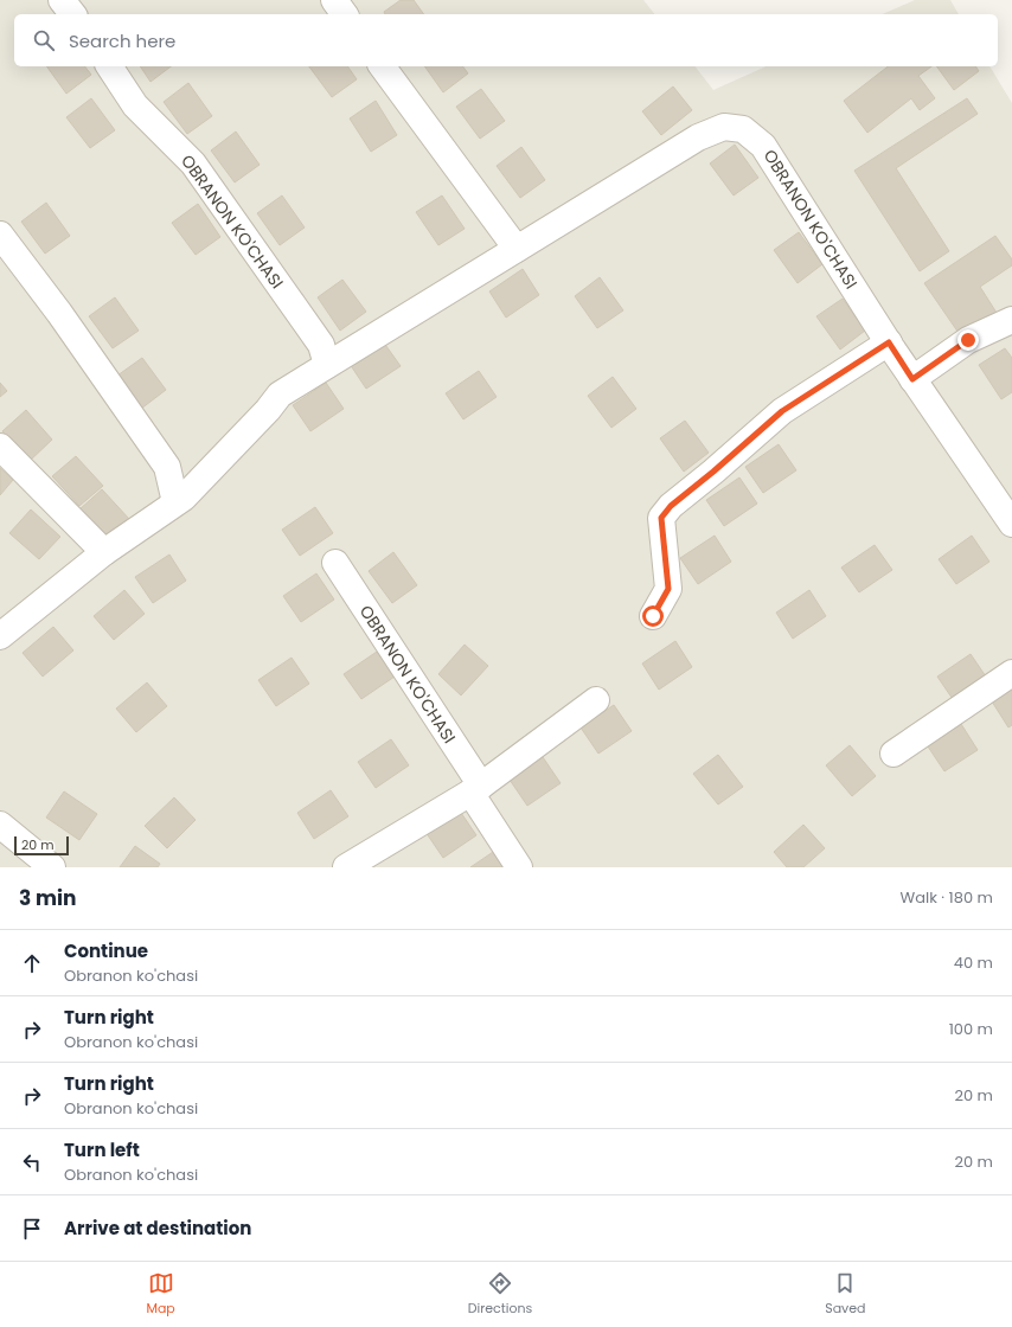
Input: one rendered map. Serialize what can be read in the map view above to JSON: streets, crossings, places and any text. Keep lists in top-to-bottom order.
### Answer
{
  "streets": {
    "street": ["OBRANON KO'CHASI"]
  },
  "scale_bar": "20 m",
  "page": {
    "search": "Search here",
    "scale": "20 m",
    "heading": ["3 min", "Walk · 180 m"],
    "list": [
      ["Continue", "Obranon ko'chasi", "40 m"],
      ["Turn right", "Obranon ko'chasi", "100 m"],
      ["Turn right", "Obranon ko'chasi", "20 m"],
      ["Turn left", "Obranon ko'chasi", "20 m"],
      "Arrive at destination"
    ],
    "nav": ["Map", "Directions", "Saved"]
  }
}
